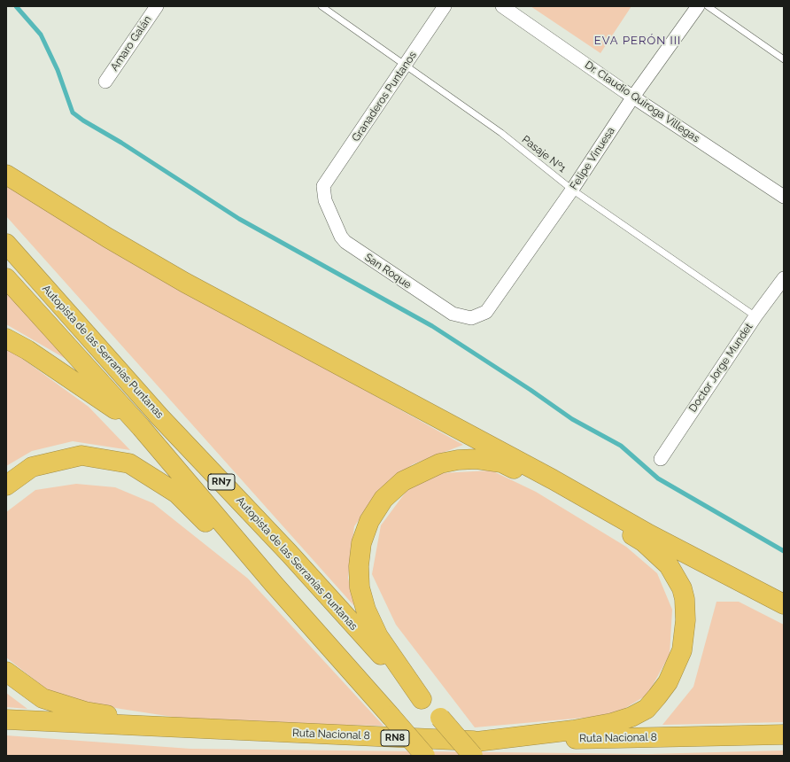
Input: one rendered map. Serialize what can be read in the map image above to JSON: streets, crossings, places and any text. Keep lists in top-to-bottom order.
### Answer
{
  "streets": {
    "highway": [
      "Autopista de las Serranías Puntanas",
      "RN7",
      "Ruta Nacional 8",
      "RN8"
    ],
    "street": [
      "Amaro Galán",
      "Granaderos Puntanos",
      "Dr. Claudio Quiroga Villegas",
      "Felipe Vinuesa",
      "San Roque",
      "Doctor Jorge Mundet"
    ],
    "lane": ["Pasaje Nº1"]
  },
  "crossings": [
    ["Granaderos Puntanos", "Pasaje Nº1"],
    ["Granaderos Puntanos", "San Roque"],
    ["Dr. Claudio Quiroga Villegas", "Felipe Vinuesa"],
    ["Pasaje Nº1", "Felipe Vinuesa"],
    ["Pasaje Nº1", "Doctor Jorge Mundet"],
    ["Felipe Vinuesa", "San Roque"],
    ["Autopista de las Serranías Puntanas", "Ruta Nacional 8"]
  ],
  "districts": ["EVA PERÓN III"]
}
